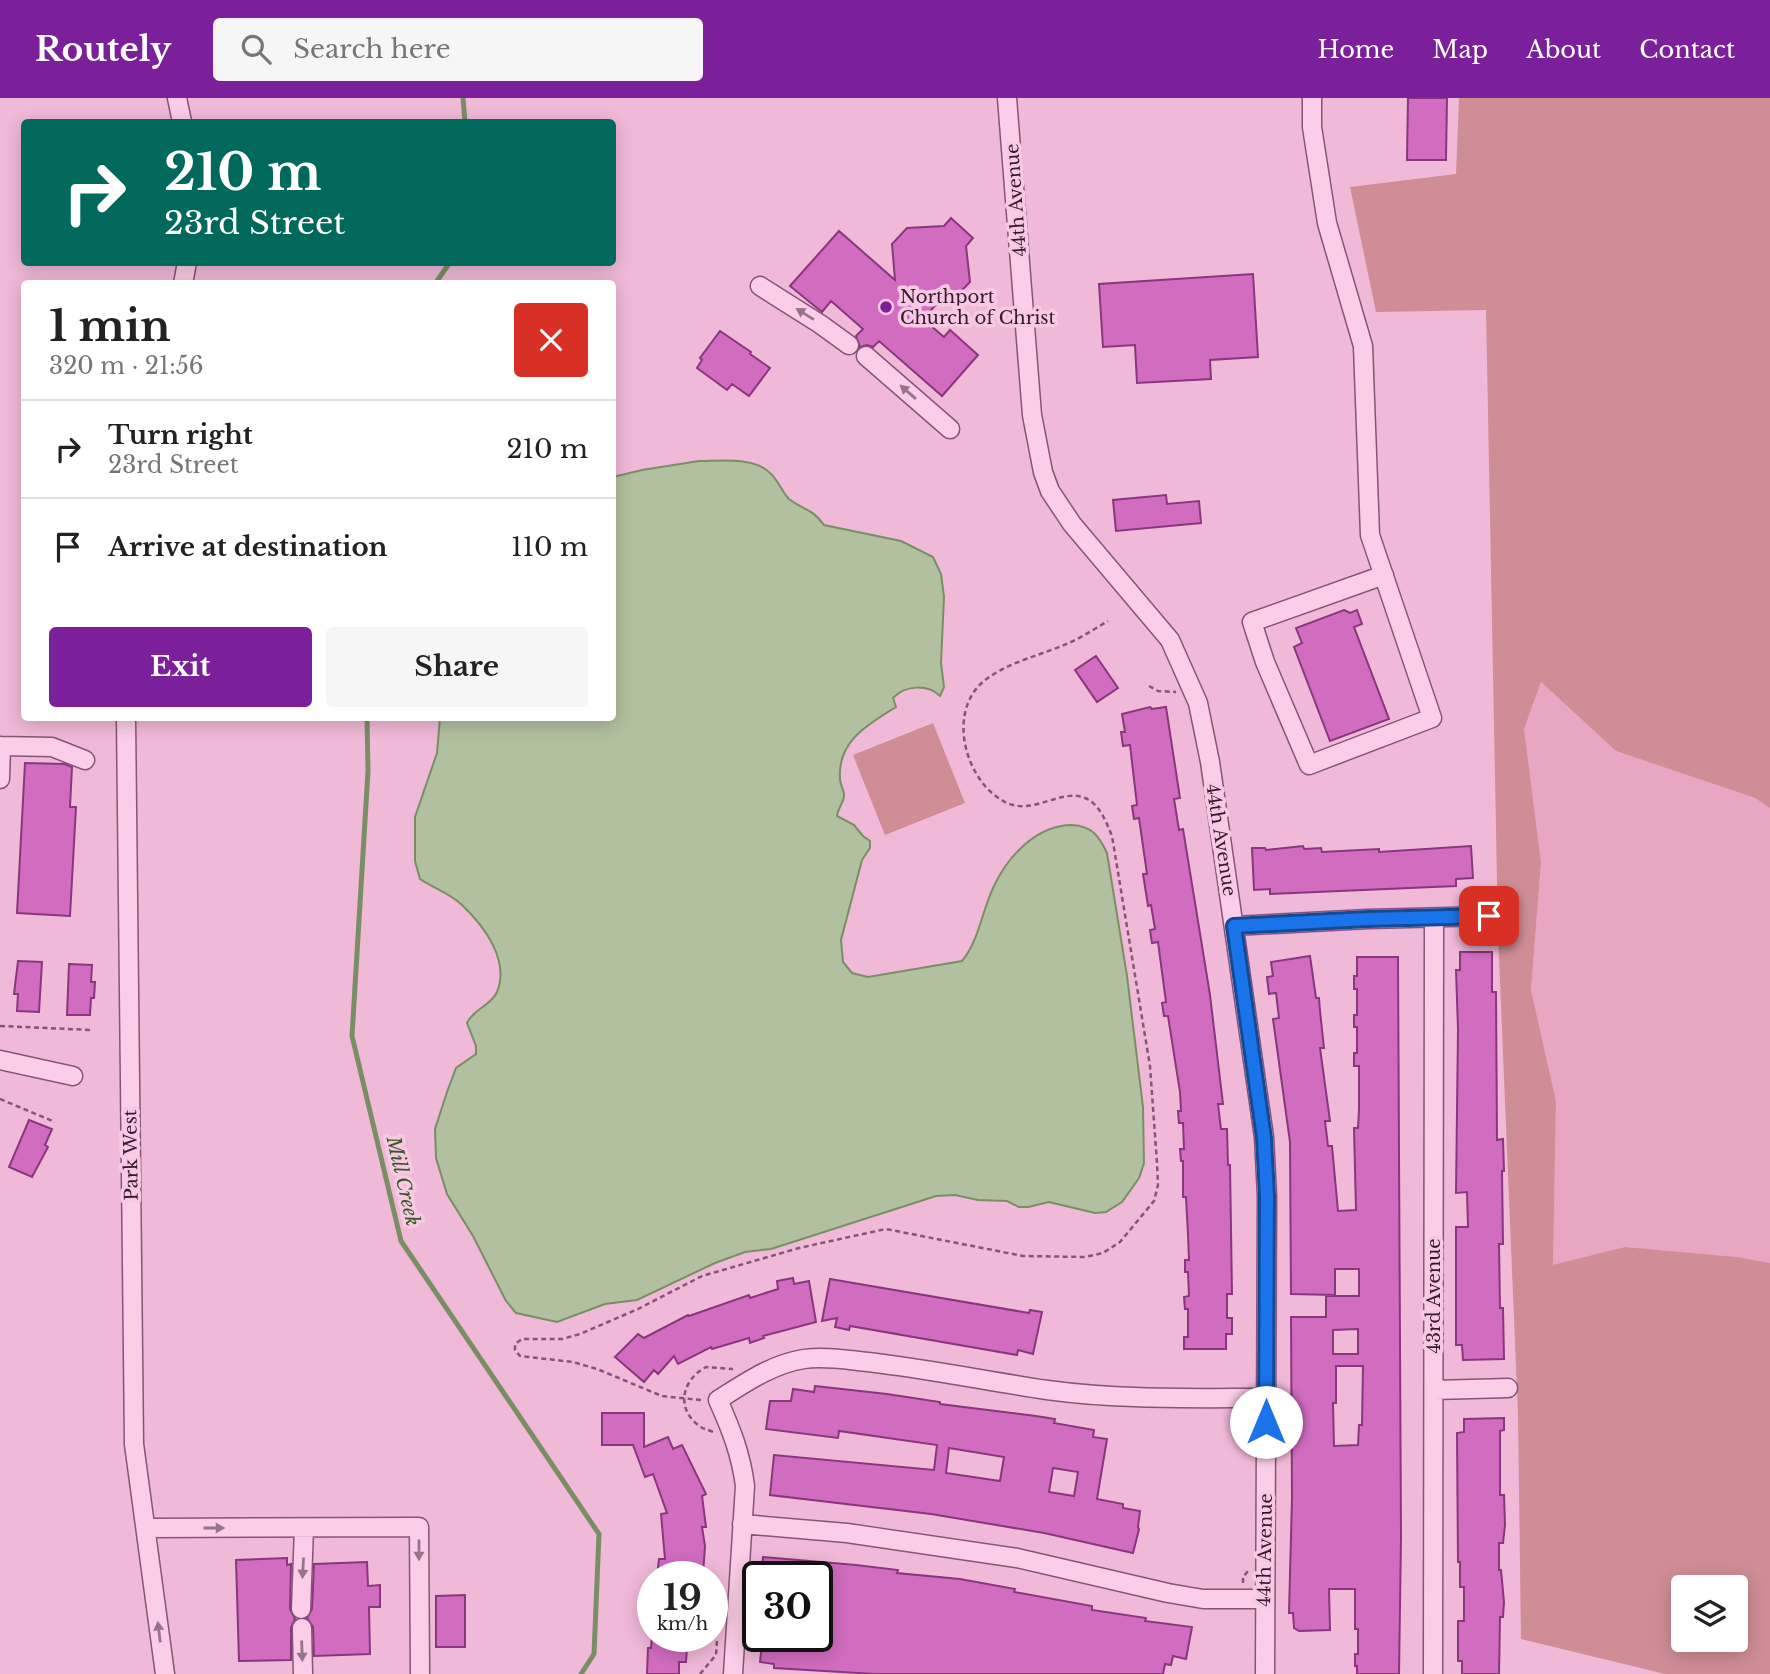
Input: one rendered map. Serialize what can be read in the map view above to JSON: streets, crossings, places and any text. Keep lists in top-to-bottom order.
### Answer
{
  "streets": {
    "street": ["44th Avenue", "Park West", "43rd Avenue"]
  },
  "water": ["Mill Creek"],
  "places": ["Northport Church of Christ"],
  "page": {
    "header": "Routely",
    "search": "Search here",
    "nav": [
      "Home",
      "Map",
      "About",
      "Contact"
    ],
    "turn": ["210 m", "23rd Street"],
    "heading": ["1 min", "320 m · 21:56"],
    "list": [
      {
        "name": "Turn right",
        "note": "23rd Street",
        "value": "210 m"
      },
      {
        "name": "Arrive at destination",
        "value": "110 m"
      }
    ],
    "buttons": ["Exit", "Share"],
    "speed": "19 km/h",
    "limit": "30"
  }
}
